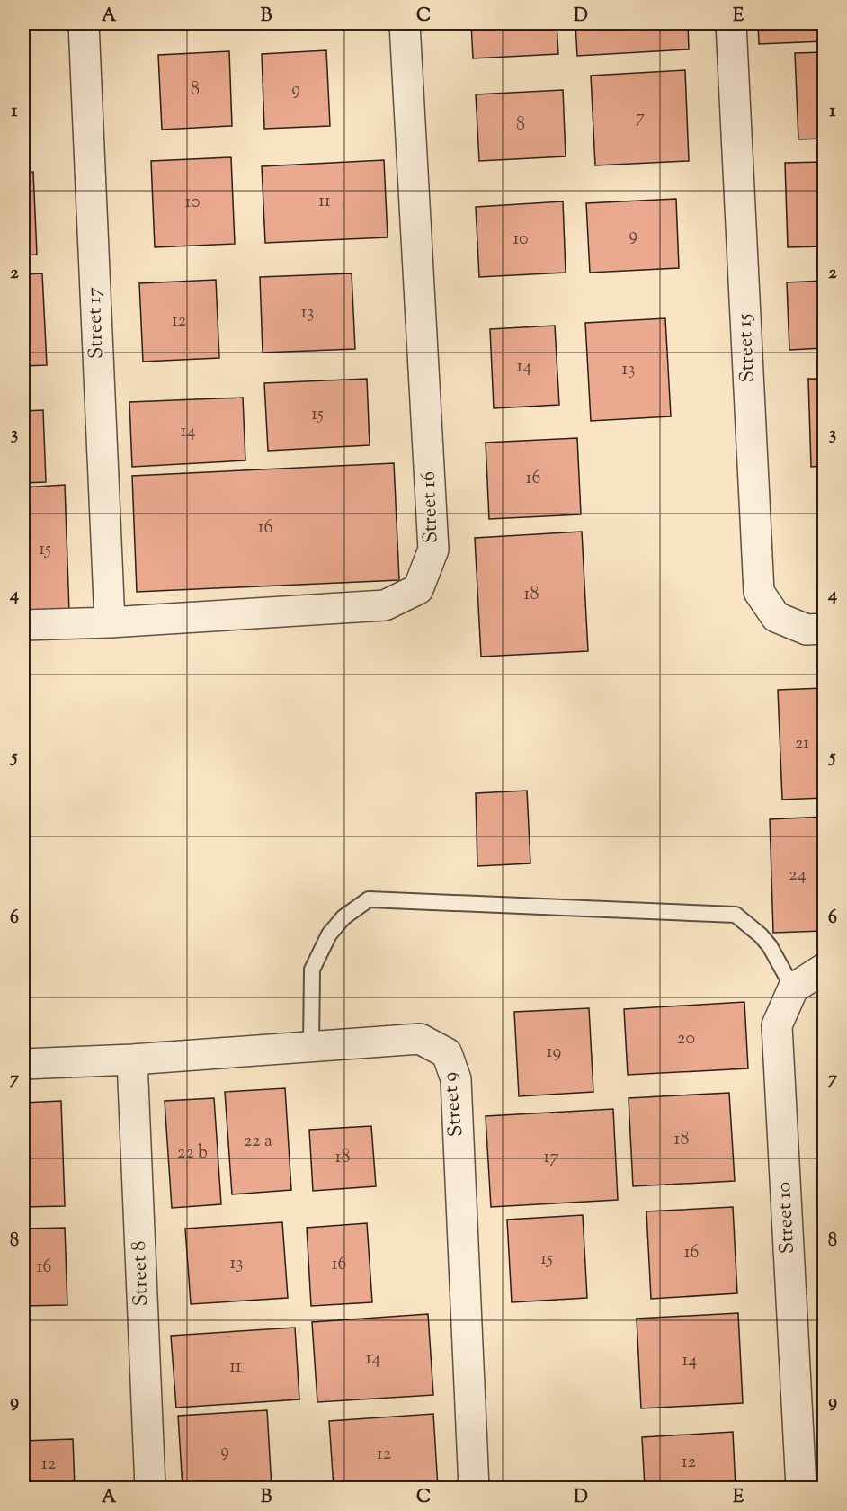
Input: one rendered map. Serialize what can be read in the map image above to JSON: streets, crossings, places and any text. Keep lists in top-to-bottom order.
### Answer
{
  "streets": {
    "street": [
      "Street 17",
      "Street 15",
      "Street 16",
      "Street 9",
      "Street 10",
      "Street 8"
    ]
  },
  "crossings": [
    ["Street 17", "Street 16"],
    ["Street 9", "Street 8"]
  ],
  "house_numbers": [
    "8",
    "9",
    "7",
    "8",
    "11",
    "10",
    "9",
    "10",
    "13",
    "12",
    "14",
    "13",
    "15",
    "14",
    "16",
    "16",
    "15",
    "18",
    "21",
    "24",
    "20",
    "19",
    "18",
    "22 a",
    "22 b",
    "18",
    "17",
    "16",
    "15",
    "13",
    "16",
    "16",
    "14",
    "14",
    "11",
    "9",
    "12",
    "12",
    "12"
  ],
  "grid": {
    "columns": [
      "A",
      "B",
      "C",
      "D",
      "E"
    ],
    "rows": [
      "1",
      "2",
      "3",
      "4",
      "5",
      "6",
      "7",
      "8",
      "9"
    ]
  }
}
